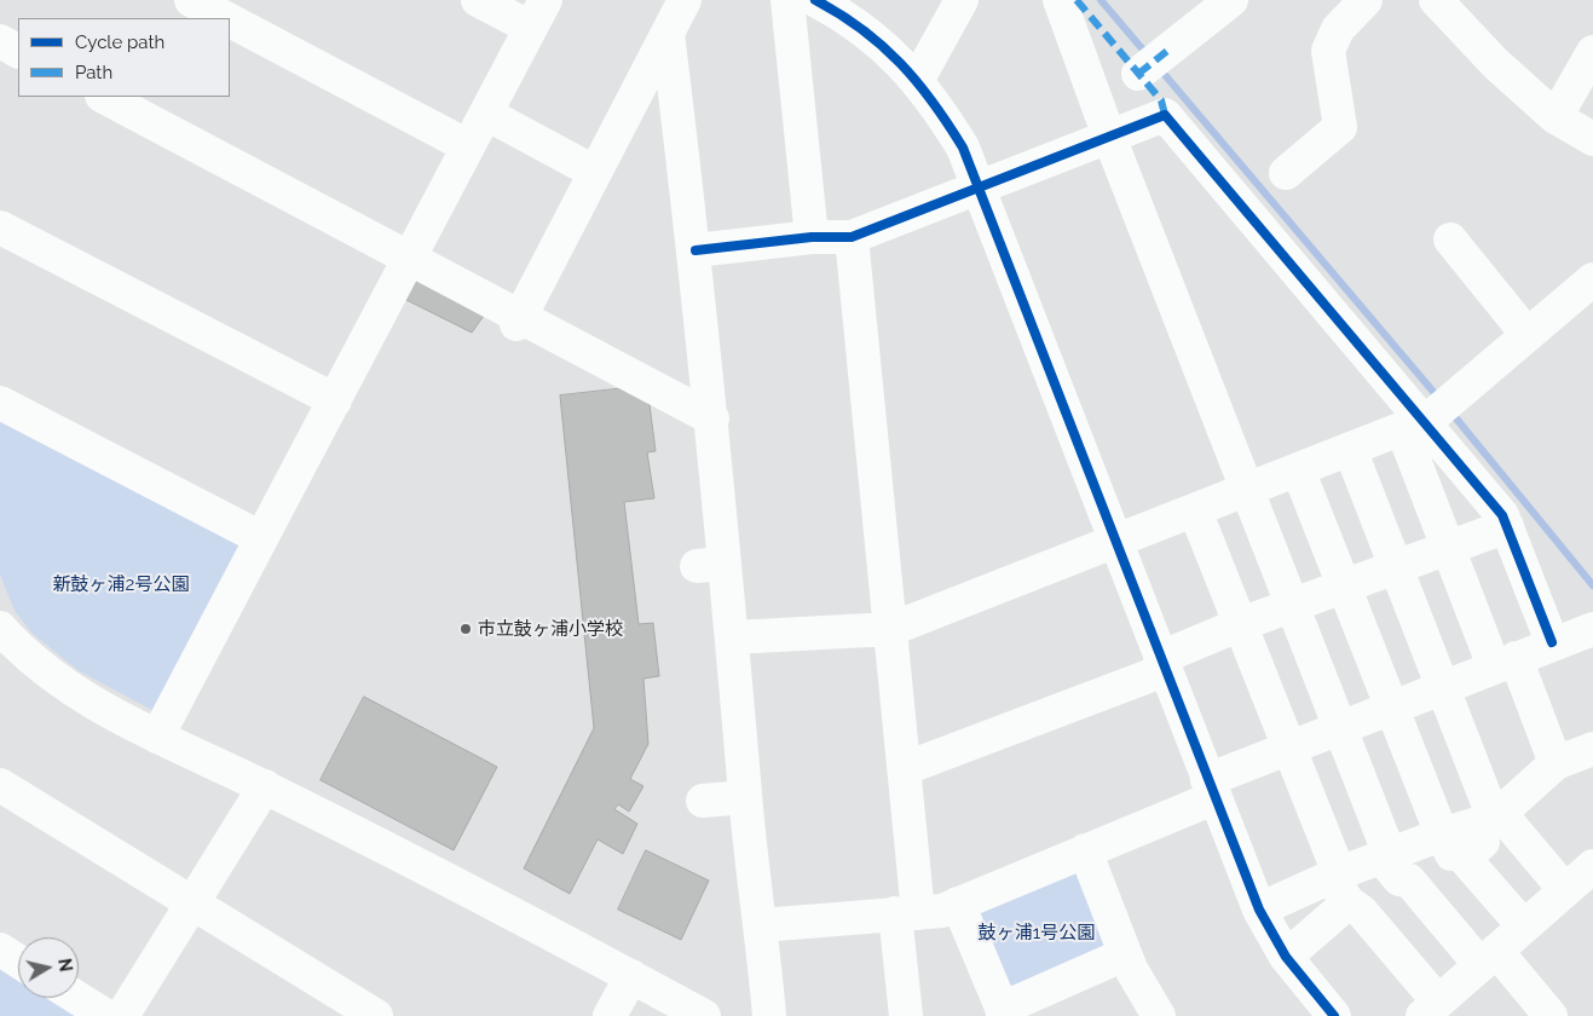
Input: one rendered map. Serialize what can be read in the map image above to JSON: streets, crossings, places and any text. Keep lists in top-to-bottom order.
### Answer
{
  "parks": ["新鼓ヶ浦2号公園", "鼓ヶ浦1号公園"],
  "places": ["市立鼓ヶ浦小学校"],
  "legend": ["Cycle path", "Path"],
  "north": "right"
}
